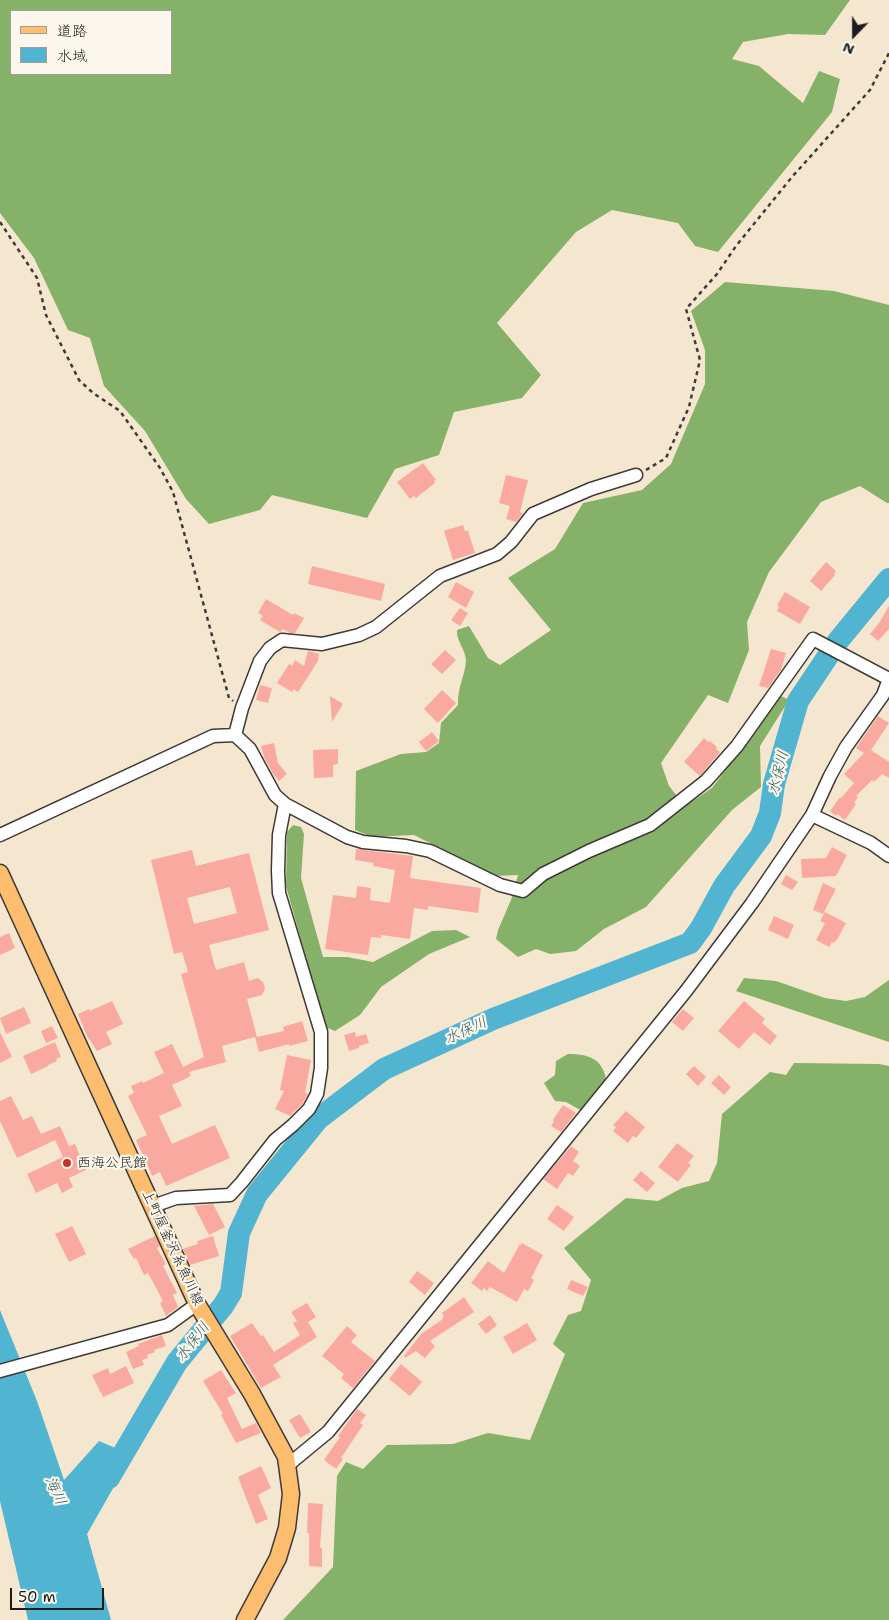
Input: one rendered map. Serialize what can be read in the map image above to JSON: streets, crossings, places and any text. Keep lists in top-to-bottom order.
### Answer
{
  "streets": {
    "main road": ["上町屋釜沢糸魚川線"]
  },
  "water": ["水保川", "海川"],
  "places": ["西海公民館"],
  "legend": ["道路", "水域"],
  "scale_bar": "50 m",
  "north": "bottom"
}
